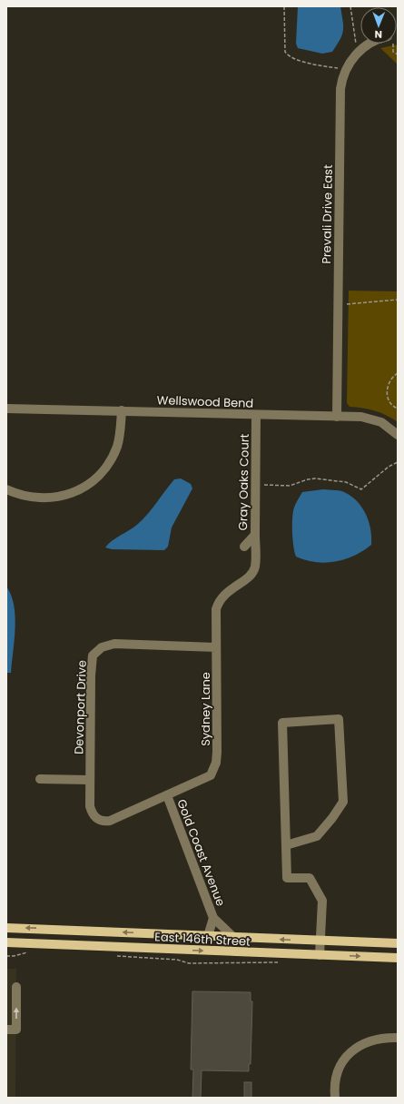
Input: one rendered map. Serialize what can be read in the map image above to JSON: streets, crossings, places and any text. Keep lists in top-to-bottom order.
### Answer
{
  "streets": {
    "main road": ["East 146th Street"],
    "street": [
      "Prevali Drive East",
      "Wellswood Bend",
      "Gray Oaks Court",
      "Devonport Drive",
      "Sydney Lane",
      "Gold Coast Avenue"
    ]
  },
  "crossings": [
    ["Prevali Drive East", "Wellswood Bend"],
    ["Wellswood Bend", "Gray Oaks Court"],
    ["Gray Oaks Court", "Sydney Lane"],
    ["Devonport Drive", "Sydney Lane"],
    ["Sydney Lane", "Gold Coast Avenue"],
    ["Gold Coast Avenue", "East 146th Street"]
  ],
  "north": "bottom"
}
